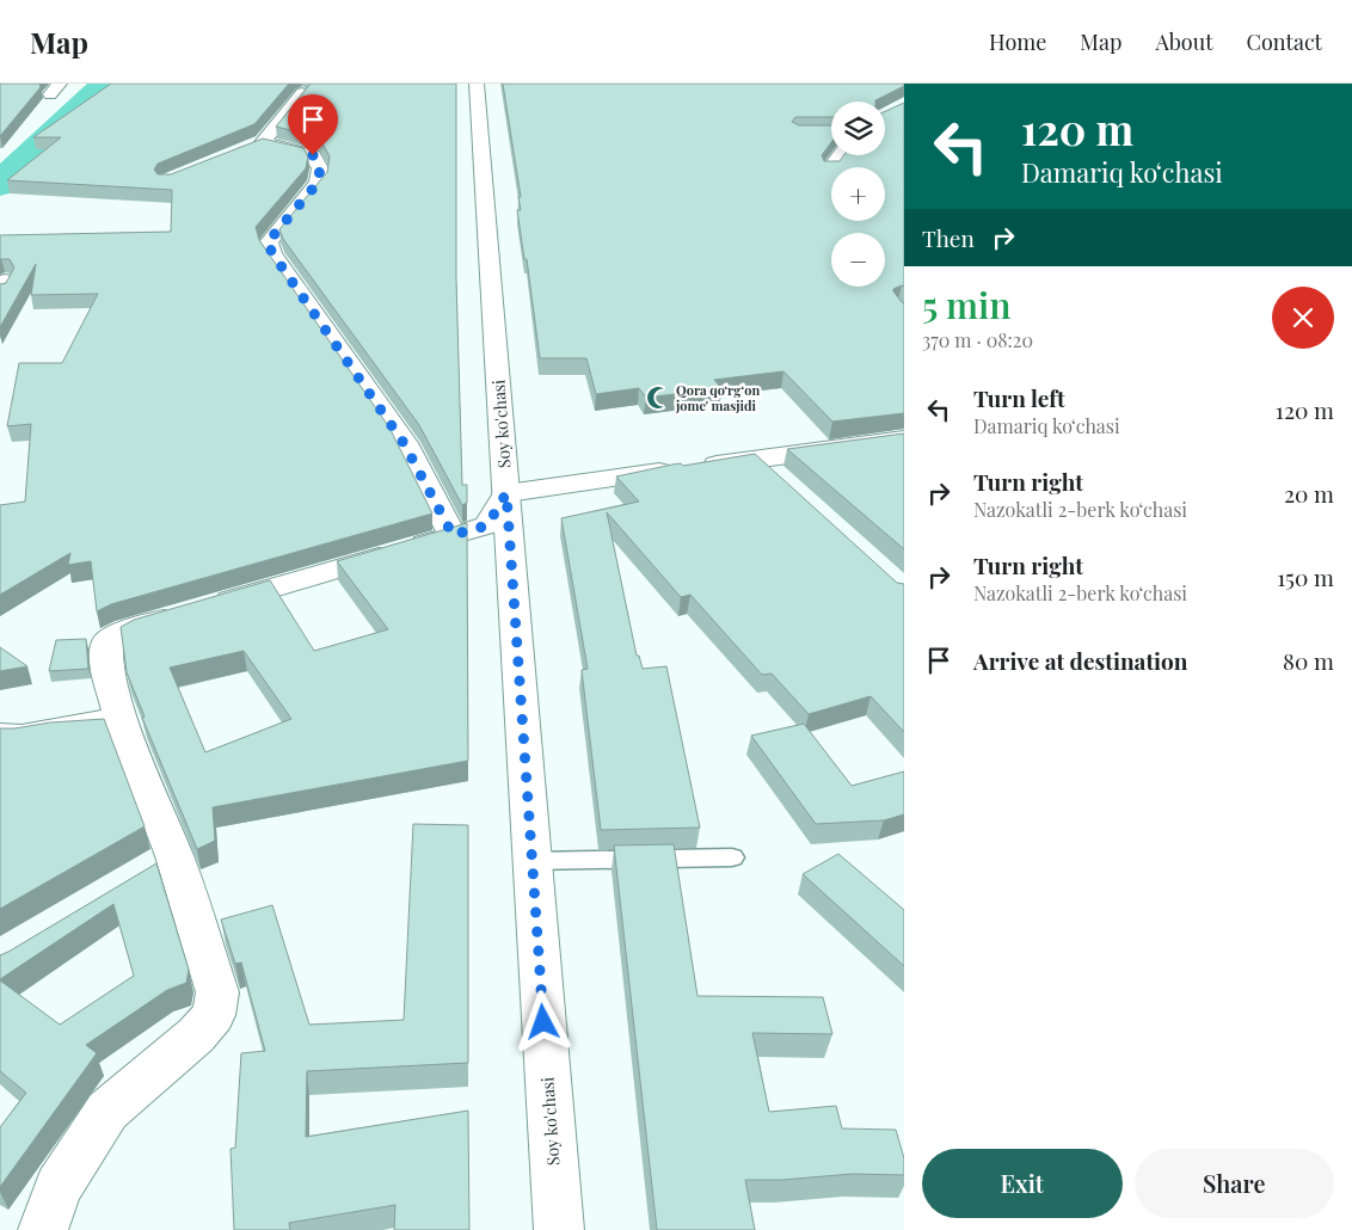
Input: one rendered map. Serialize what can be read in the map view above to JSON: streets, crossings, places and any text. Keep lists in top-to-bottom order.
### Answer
{
  "streets": {
    "street": ["Soy ko'chasi"]
  },
  "places": {
    "mosque": ["Qora qoʻrgʻon jome' masjidi"]
  },
  "page": {
    "header": "Map",
    "nav": [
      "Home",
      "Map",
      "About",
      "Contact"
    ],
    "turn": ["120 m", "Damariq koʻchasi"],
    "map_buttons": ["+", "−"],
    "then": "Then",
    "heading": ["5 min", "370 m · 08:20"],
    "list": [
      {
        "name": "Turn left",
        "note": "Damariq koʻchasi",
        "value": "120 m"
      },
      {
        "name": "Turn right",
        "note": "Nazokatli 2-berk koʻchasi",
        "value": "20 m"
      },
      {
        "name": "Turn right",
        "note": "Nazokatli 2-berk koʻchasi",
        "value": "150 m"
      },
      {
        "name": "Arrive at destination",
        "value": "80 m"
      }
    ],
    "buttons": ["Exit", "Share"]
  }
}
